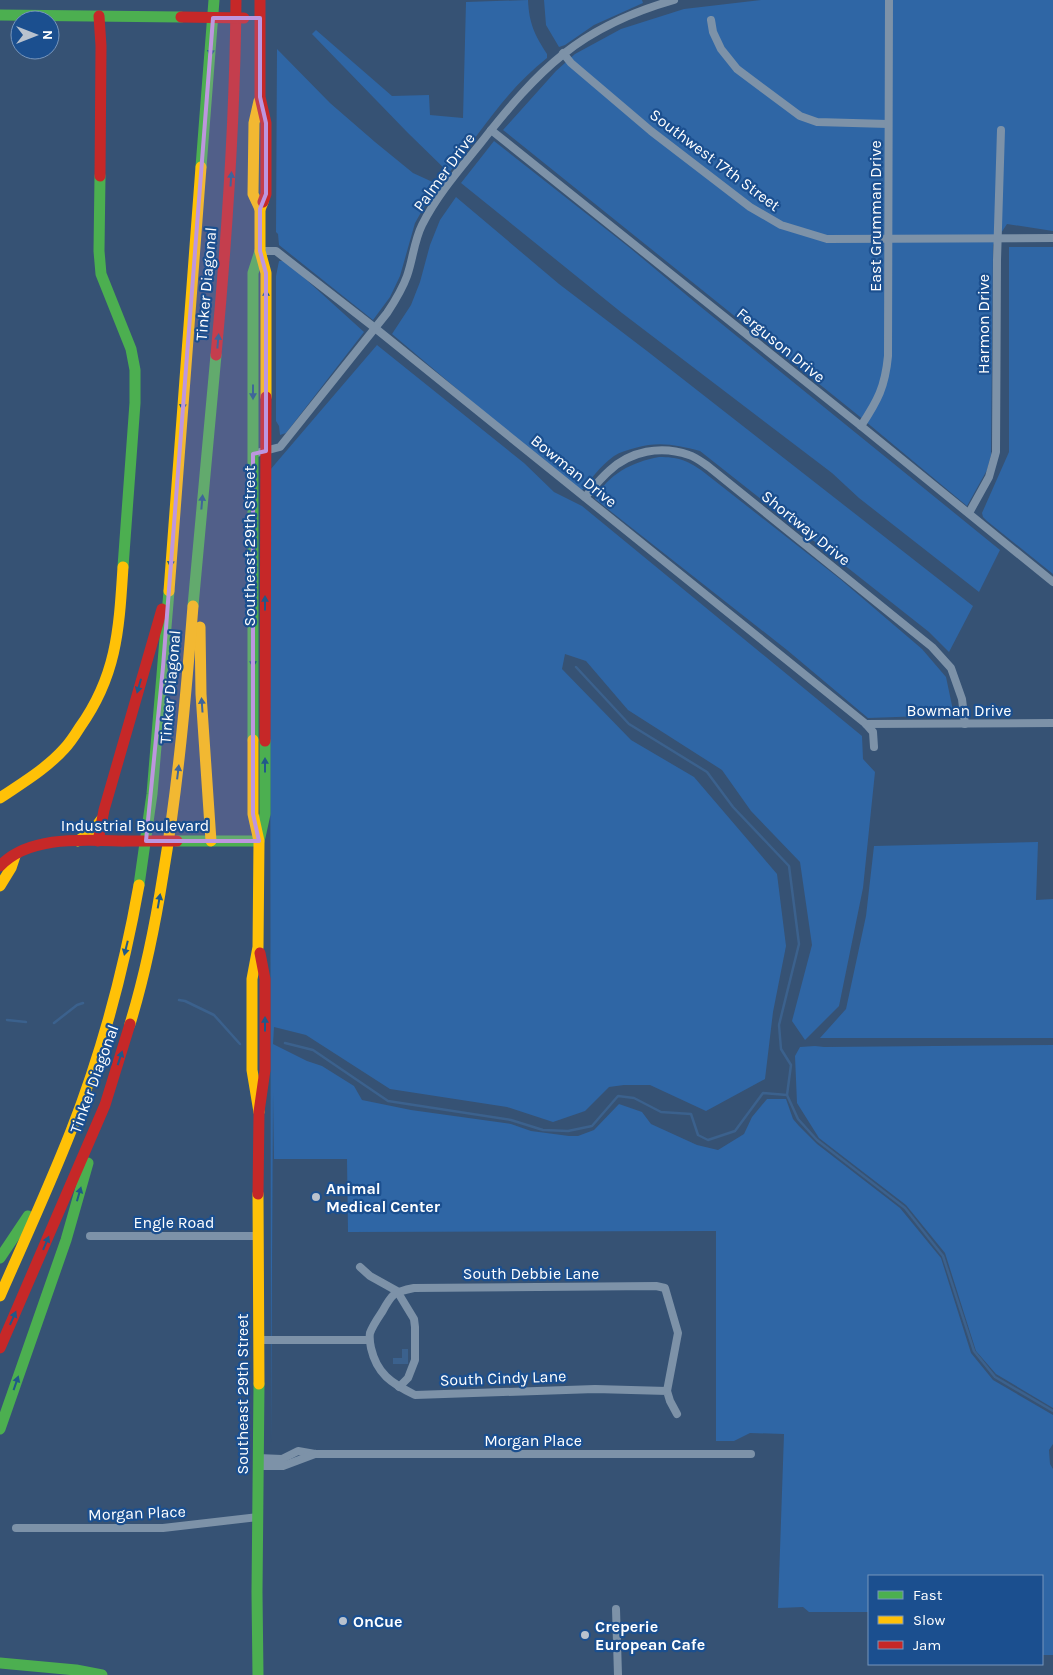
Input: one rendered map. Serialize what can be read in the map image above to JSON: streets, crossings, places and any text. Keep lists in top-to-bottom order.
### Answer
{
  "streets": {
    "main road": ["Tinker Diagonal", "Southeast 29th Street", "Industrial Boulevard"],
    "street": [
      "Southwest 17th Street",
      "Palmer Drive",
      "East Grumman Drive",
      "Harmon Drive",
      "Ferguson Drive",
      "Bowman Drive",
      "Shortway Drive",
      "Engle Road",
      "South Debbie Lane",
      "South Cindy Lane",
      "Morgan Place"
    ]
  },
  "crossings": [
    ["Southwest 17th Street", "Palmer Drive"],
    ["Southwest 17th Street", "East Grumman Drive"],
    ["Southwest 17th Street", "Harmon Drive"],
    ["Palmer Drive", "Ferguson Drive"],
    ["Palmer Drive", "Bowman Drive"],
    ["Palmer Drive", "Southeast 29th Street"],
    ["East Grumman Drive", "Ferguson Drive"],
    ["Harmon Drive", "Ferguson Drive"],
    ["Bowman Drive", "Shortway Drive"],
    ["Bowman Drive", "Southeast 29th Street"],
    ["Southeast 29th Street", "Industrial Boulevard"],
    ["Southeast 29th Street", "Engle Road"],
    ["Southeast 29th Street", "Morgan Place"],
    ["South Debbie Lane", "South Cindy Lane"]
  ],
  "places": ["Animal Medical Center", "OnCue", "Creperie European Cafe"],
  "legend": ["Fast", "Slow", "Jam"],
  "north": "right"
}
